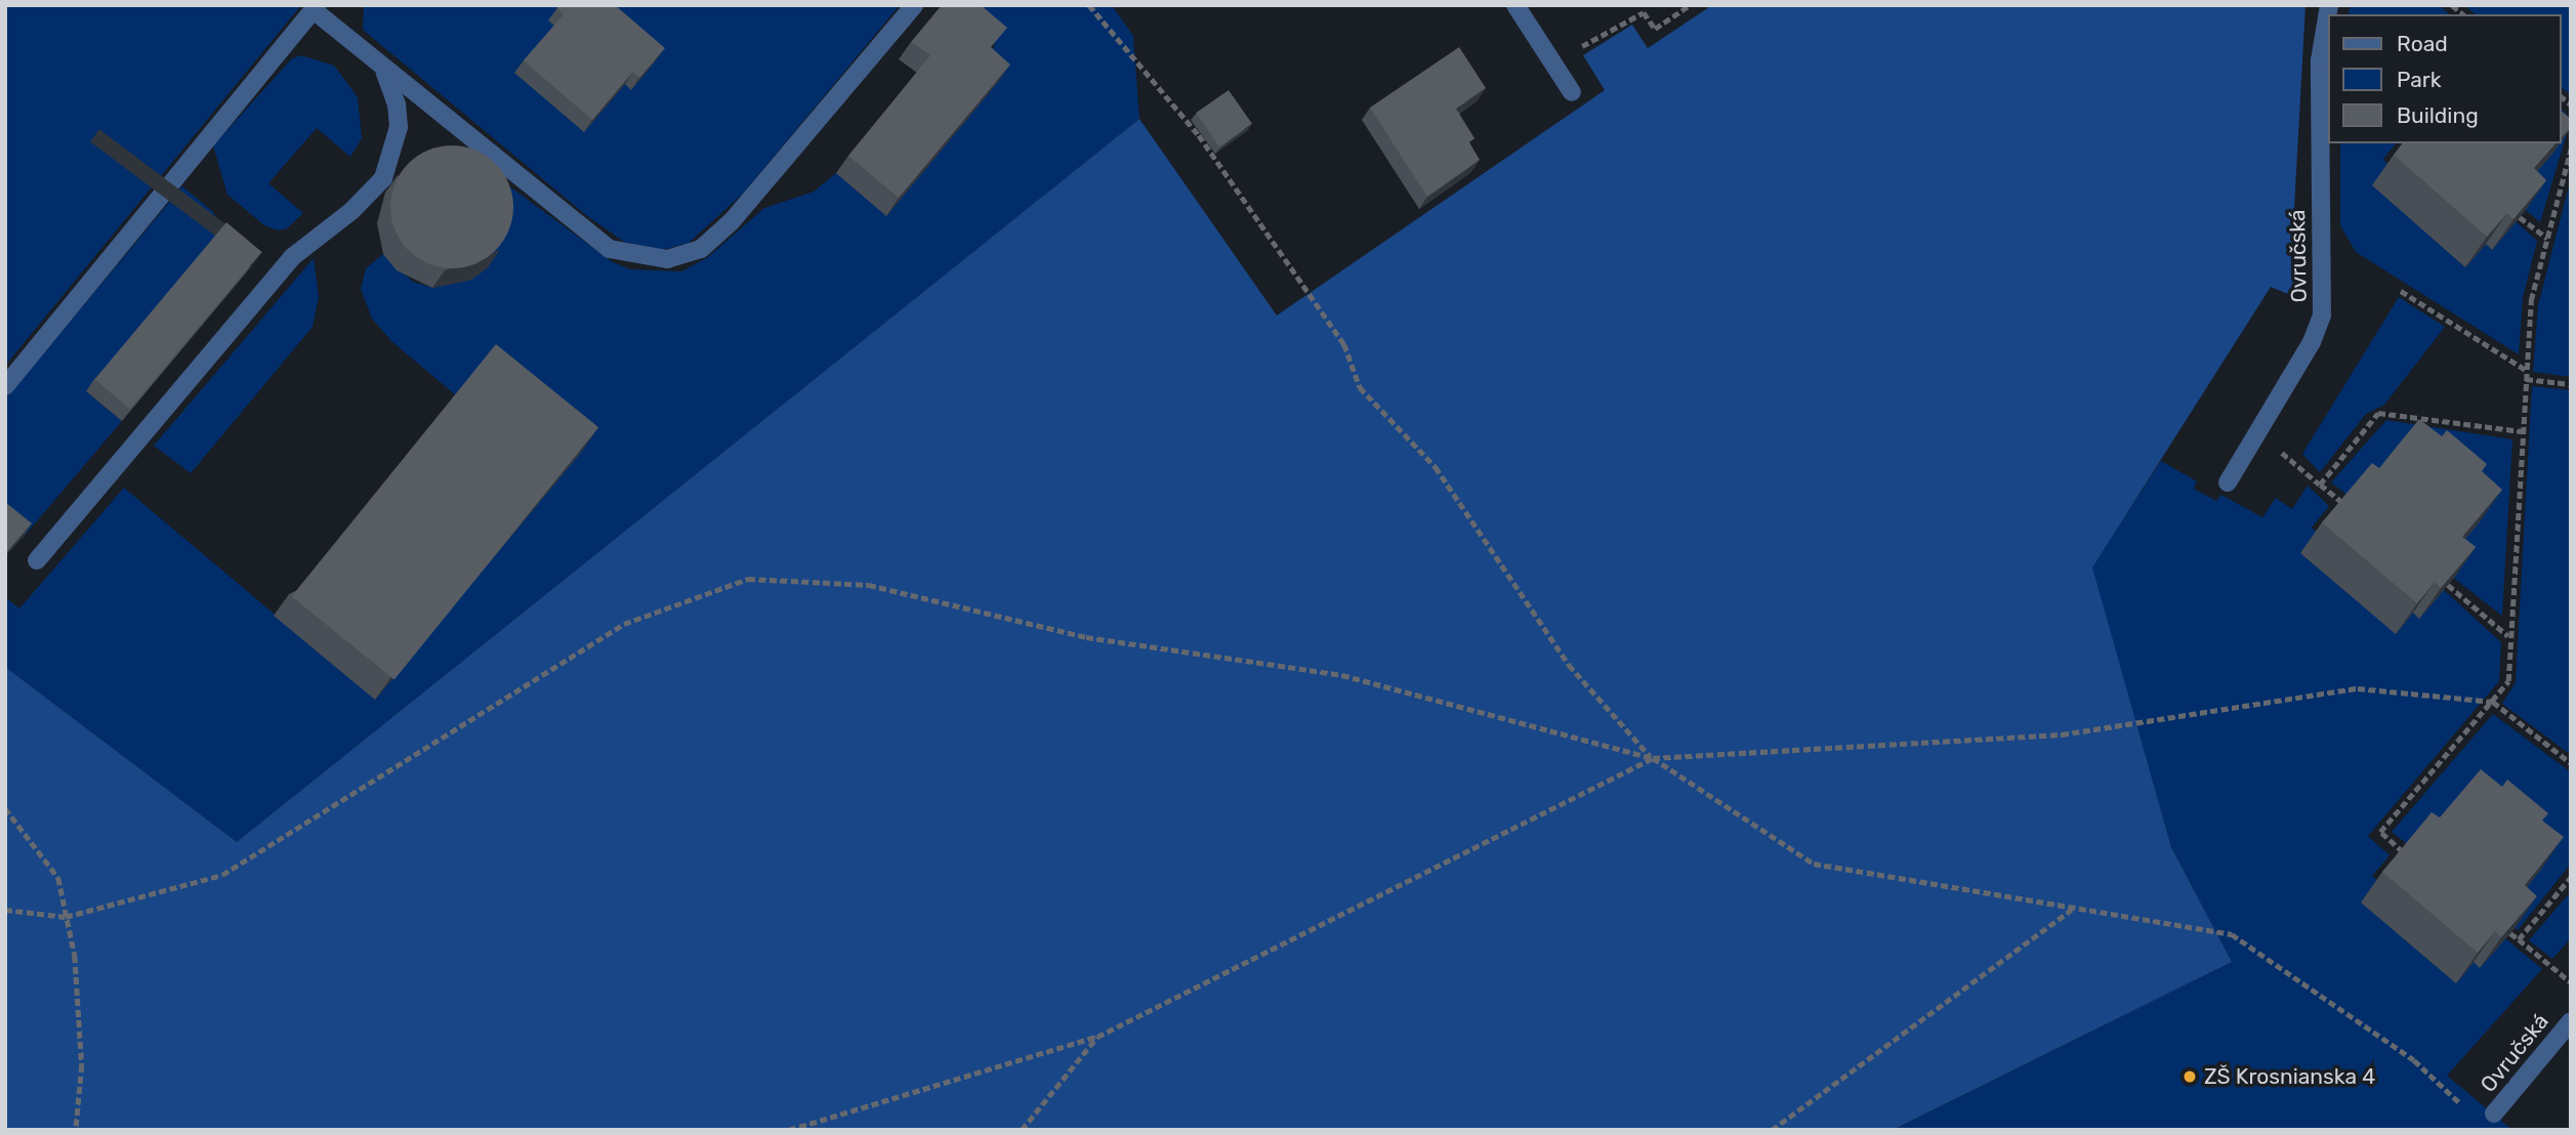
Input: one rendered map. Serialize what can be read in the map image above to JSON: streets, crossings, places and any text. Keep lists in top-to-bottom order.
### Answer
{
  "streets": {
    "street": ["Ovručská"]
  },
  "places": ["ZŠ Krosnianska 4"],
  "legend": ["Road", "Park", "Building"]
}
